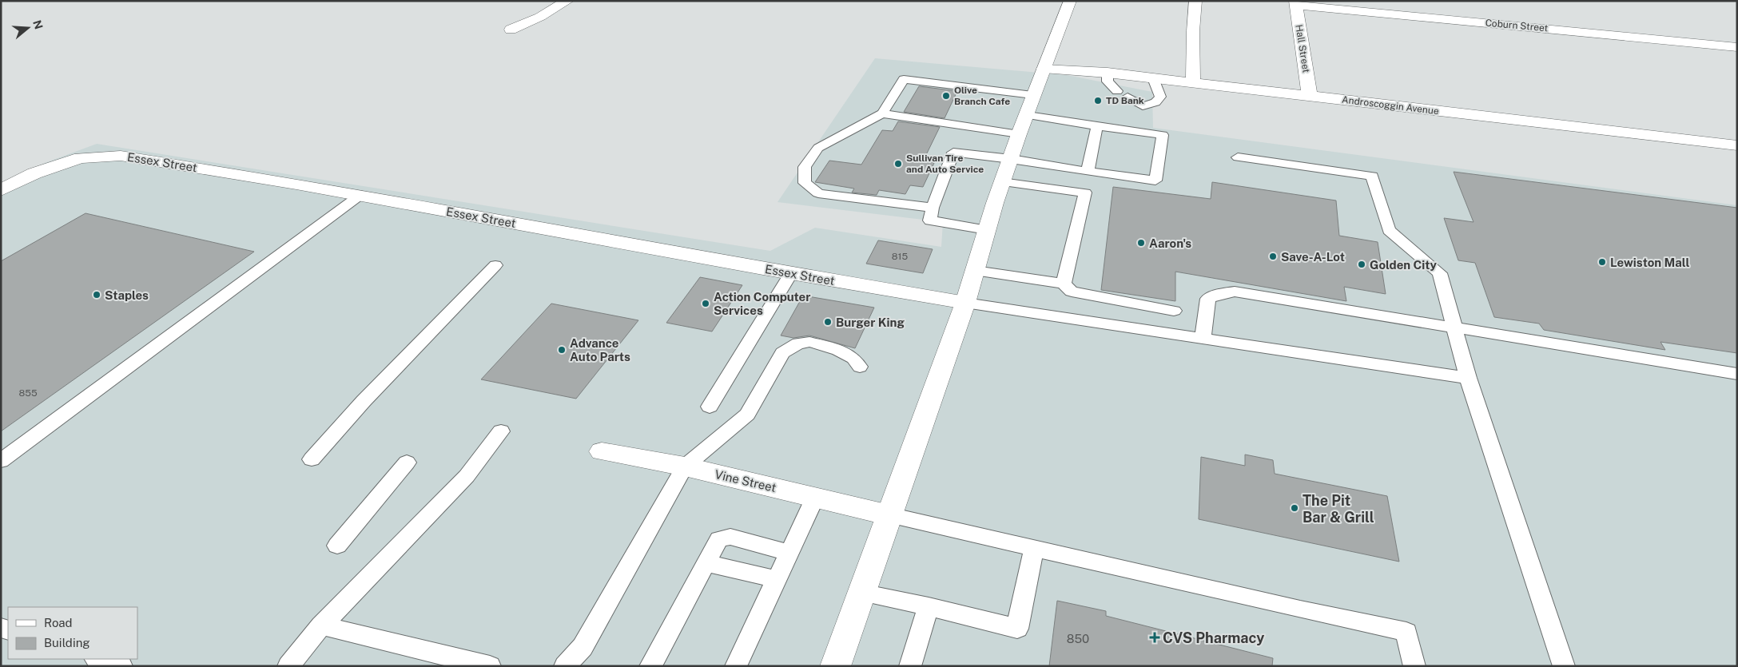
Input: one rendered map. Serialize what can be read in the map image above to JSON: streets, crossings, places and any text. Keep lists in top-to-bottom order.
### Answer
{
  "streets": {
    "main road": [
      "Coburn Street",
      "Hall Street",
      "Androscoggin Avenue",
      "Essex Street",
      "Vine Street"
    ]
  },
  "crossings": [
    ["Coburn Street", "Hall Street"],
    ["Hall Street", "Androscoggin Avenue"]
  ],
  "places": {
    "other": [
      "Olive Branch Cafe",
      "TD Bank",
      "Sullivan Tire and Auto Service",
      "Aaron's",
      "Save-A-Lot",
      "Lewiston Mall",
      "Golden City",
      "Staples",
      "Action Computer Services",
      "Burger King",
      "Advance Auto Parts",
      "The Pit Bar & Grill"
    ],
    "health": ["CVS Pharmacy"]
  },
  "house_numbers": ["815", "855", "850"],
  "legend": ["Road", "Building"],
  "north": "right"
}
